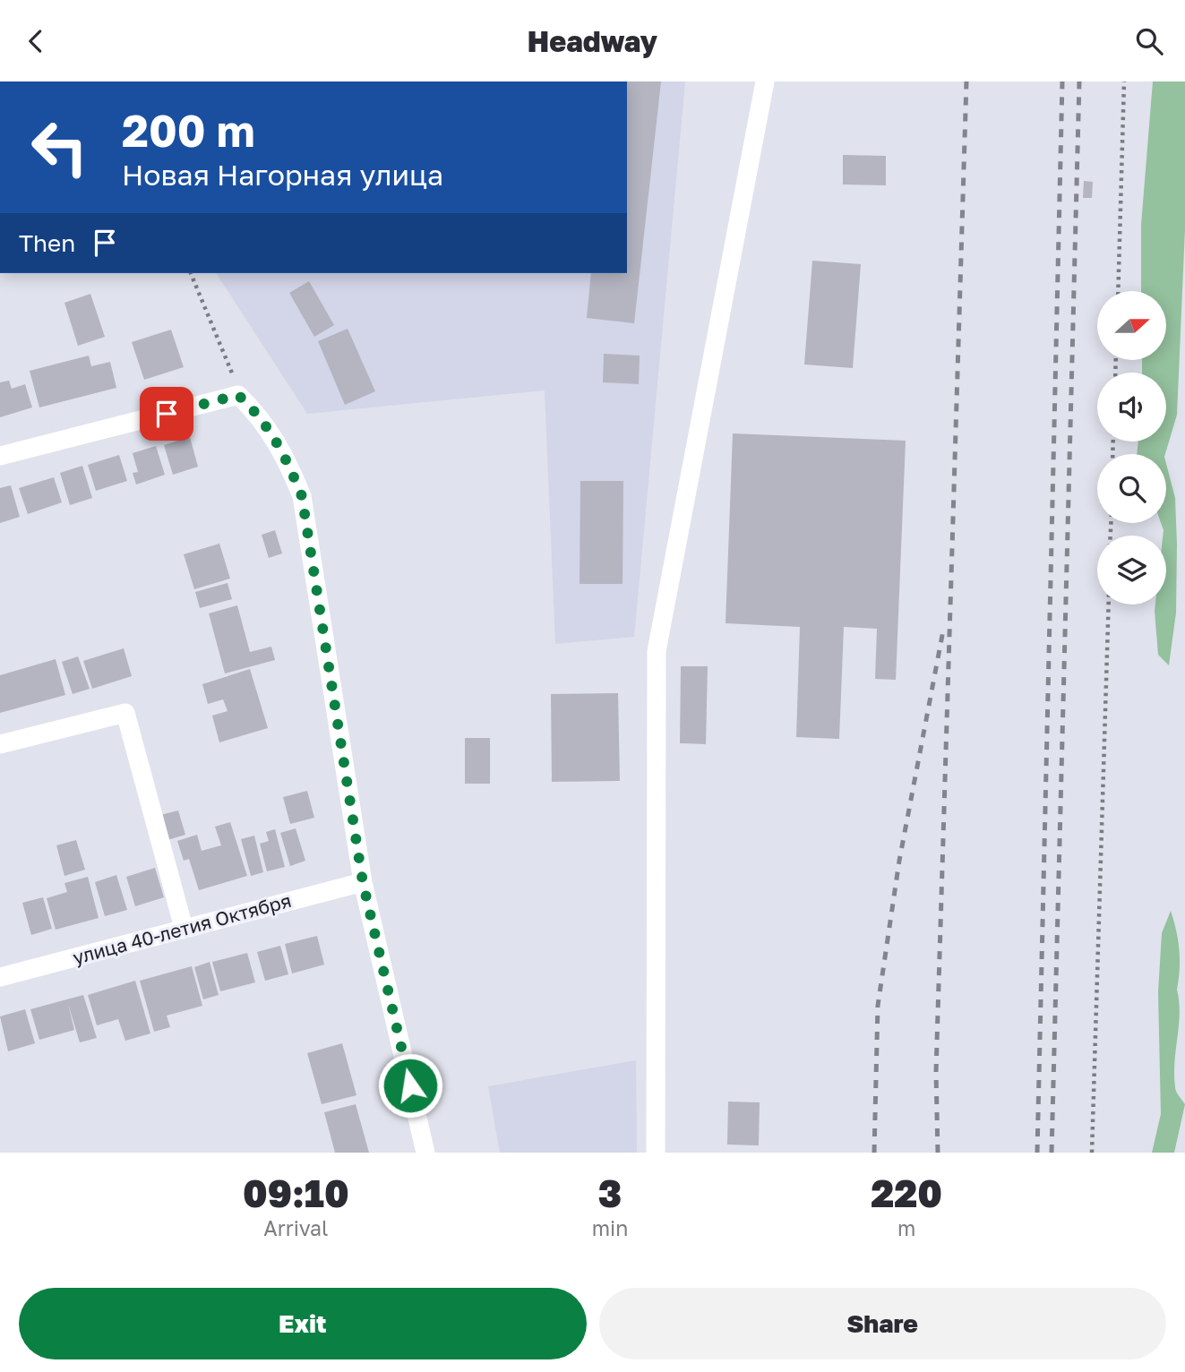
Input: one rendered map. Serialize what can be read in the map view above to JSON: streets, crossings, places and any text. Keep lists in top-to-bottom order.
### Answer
{
  "streets": {
    "street": ["улица 40-летия Октября"]
  },
  "north": "right",
  "page": {
    "header": "Headway",
    "turn": ["200 m", "Новая Нагорная улица"],
    "then": "Then",
    "eta": [
      "09:10",
      "Arrival",
      "3",
      "min",
      "220",
      "m"
    ],
    "buttons": ["Exit", "Share"]
  }
}
